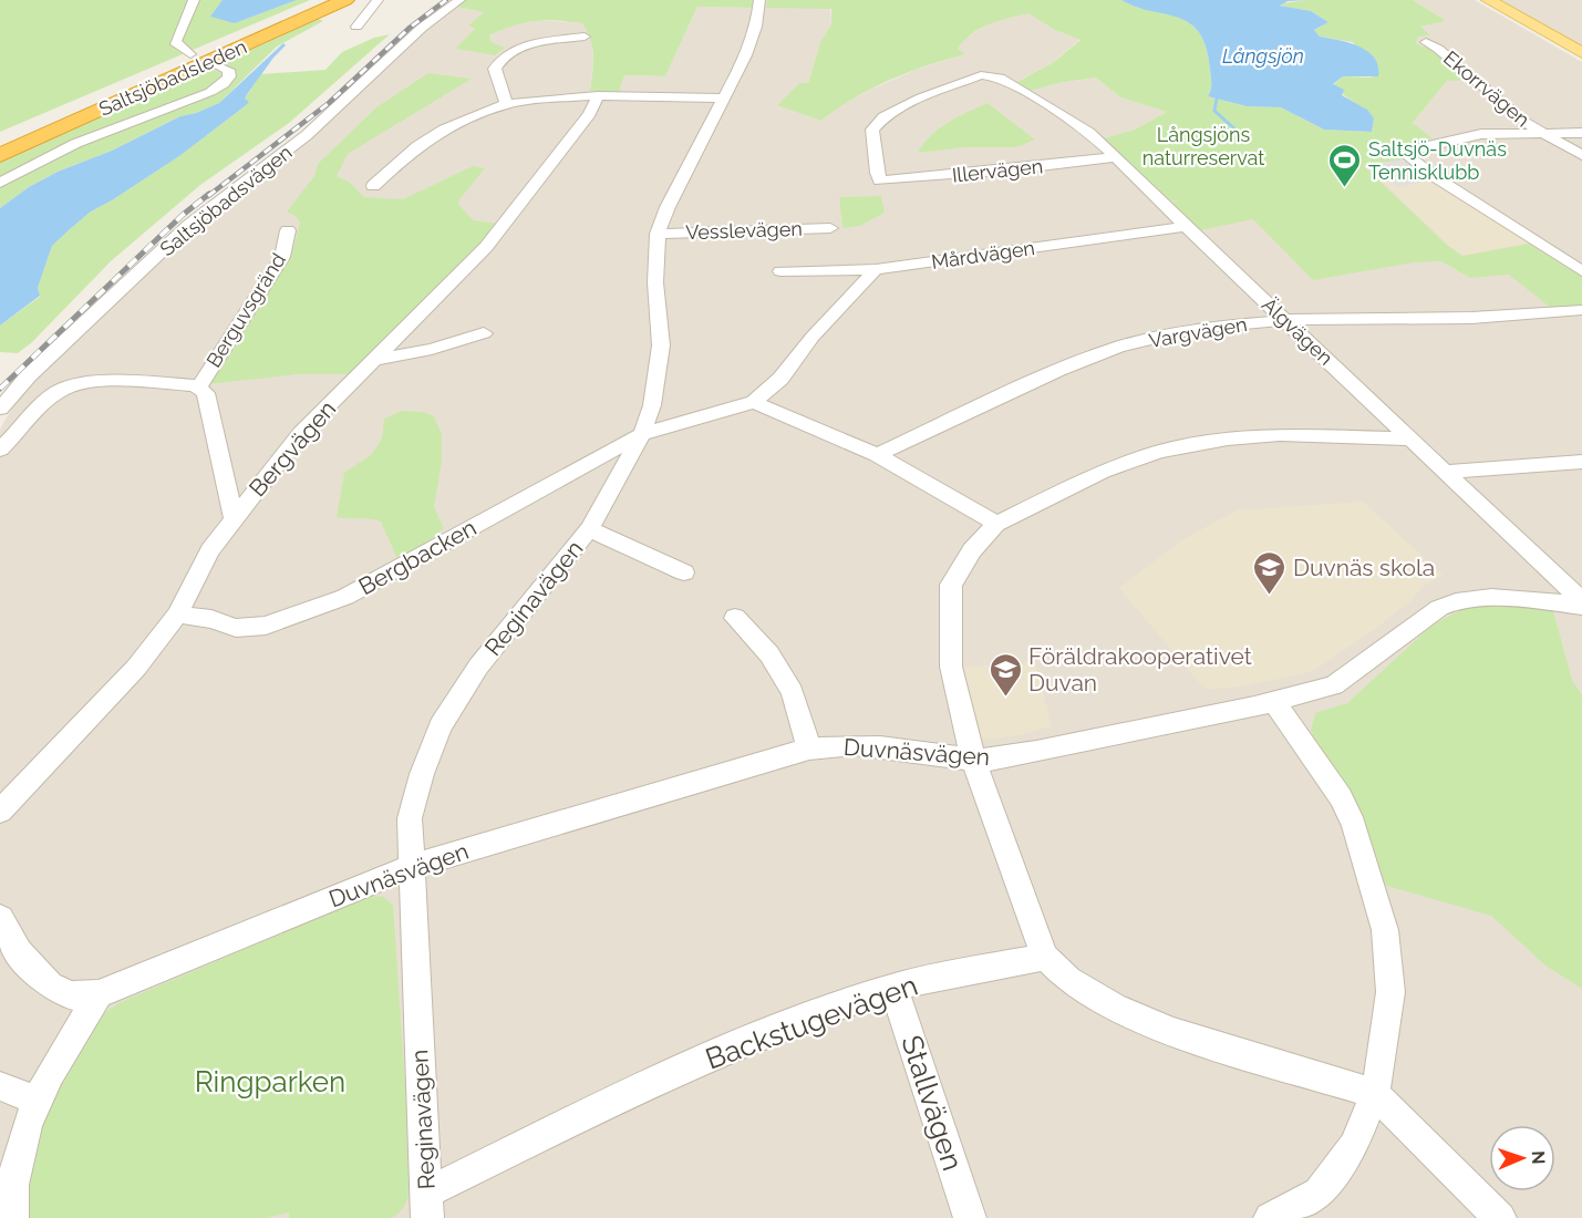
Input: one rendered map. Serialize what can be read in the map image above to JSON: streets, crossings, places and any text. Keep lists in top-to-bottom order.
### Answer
{
  "streets": {
    "highway": ["Saltsjöbadsleden"],
    "street": [
      "Ekorrvägen",
      "Illervägen",
      "Saltsjöbadsvägen",
      "Vesslevägen",
      "Mårdvägen",
      "Berguvsgränd",
      "Älgvägen",
      "Vargvägen",
      "Bergvägen",
      "Bergbacken",
      "Reginavägen",
      "Duvnäsvägen",
      "Backstugevägen",
      "Stallvägen"
    ]
  },
  "crossings": [
    ["Illervägen", "Älgvägen"],
    ["Vesslevägen", "Reginavägen"],
    ["Mårdvägen", "Älgvägen"],
    ["Älgvägen", "Vargvägen"],
    ["Älgvägen", "Duvnäsvägen"],
    ["Bergvägen", "Bergbacken"],
    ["Bergbacken", "Reginavägen"],
    ["Reginavägen", "Duvnäsvägen"],
    ["Reginavägen", "Backstugevägen"],
    ["Backstugevägen", "Stallvägen"]
  ],
  "water": ["Långsjön"],
  "parks": ["Långsjöns naturreservat", "Ringparken"],
  "places": {
    "sports": ["Saltsjö-Duvnäs Tennisklubb"],
    "school or university": ["Duvnäs skola", "Föräldrakooperativet Duvan"]
  },
  "north": "right"
}
